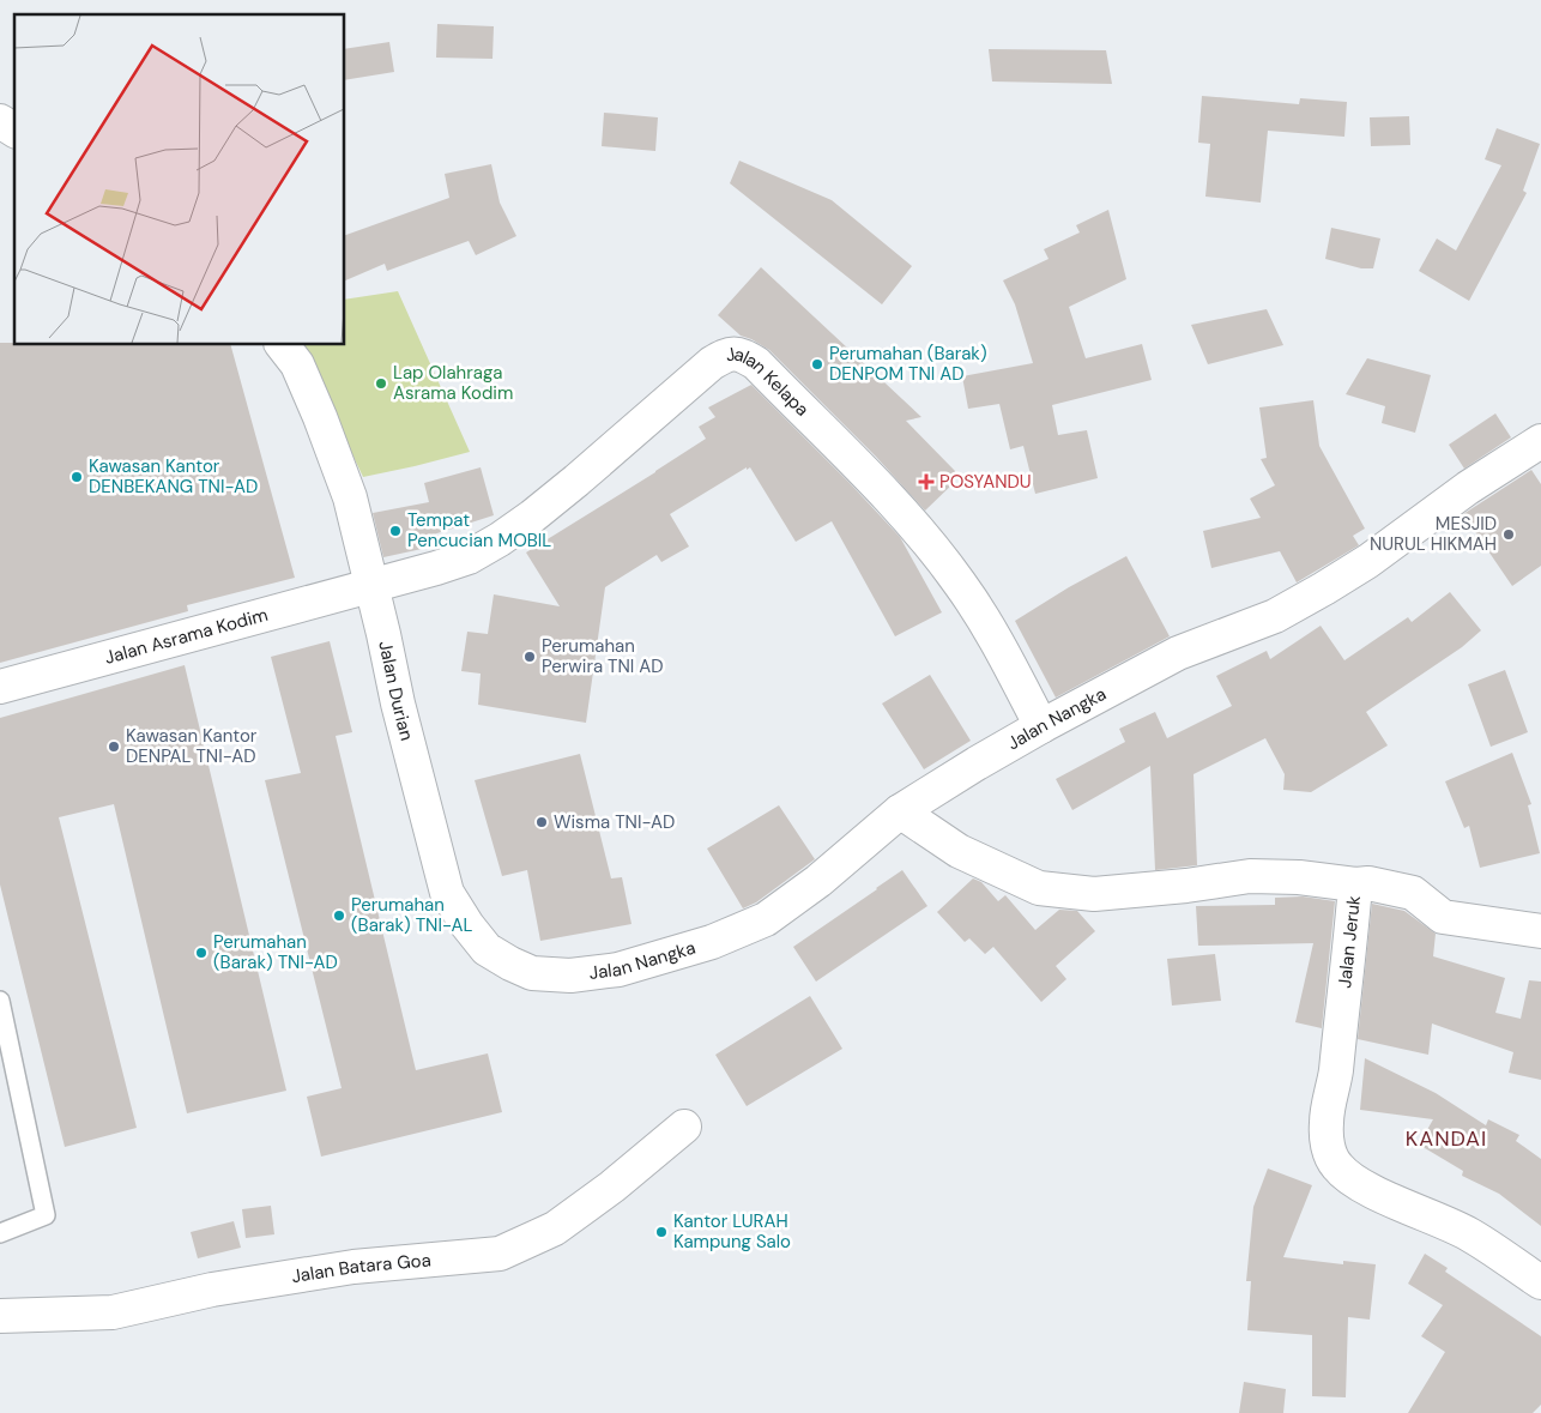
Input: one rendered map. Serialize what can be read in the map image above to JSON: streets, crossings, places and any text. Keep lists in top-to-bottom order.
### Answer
{
  "streets": {
    "street": [
      "Jalan Kelapa",
      "Jalan Asrama Kodim",
      "Jalan Durian",
      "Jalan Nangka",
      "Jalan Jeruk",
      "Jalan Batara Goa"
    ]
  },
  "crossings": [
    ["Jalan Kelapa", "Jalan Asrama Kodim"],
    ["Jalan Kelapa", "Jalan Durian"],
    ["Jalan Kelapa", "Jalan Nangka"],
    ["Jalan Asrama Kodim", "Jalan Durian"],
    ["Jalan Durian", "Jalan Nangka"],
    ["Jalan Nangka", "Jalan Jeruk"]
  ],
  "districts": ["KANDAI"],
  "places": {
    "other": [
      "Perumahan (Barak) DENPOM TNI AD",
      "Lap Olahraga Asrama Kodim",
      "Kawasan Kantor DENBEKANG TNI-AD",
      "Tempat Pencucian MOBIL",
      "MESJID NURUL HIKMAH",
      "Perumahan Perwira TNI AD",
      "Kawasan Kantor DENPAL TNI-AD",
      "Wisma TNI-AD",
      "Perumahan (Barak) TNI-AL",
      "Perumahan (Barak) TNI-AD",
      "Kantor LURAH Kampung Salo"
    ],
    "health": ["POSYANDU"]
  }
}
